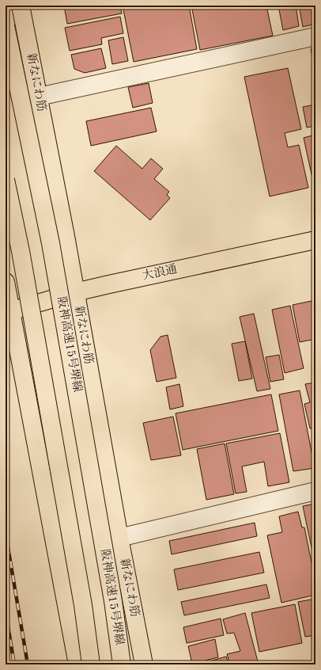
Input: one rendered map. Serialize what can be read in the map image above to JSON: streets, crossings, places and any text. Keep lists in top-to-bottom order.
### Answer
{
  "streets": {
    "main road": ["新なにわ筋", "大浪通", "阪神高速15号堺線"]
  },
  "crossings": [
    ["新なにわ筋", "大浪通"]
  ]
}
